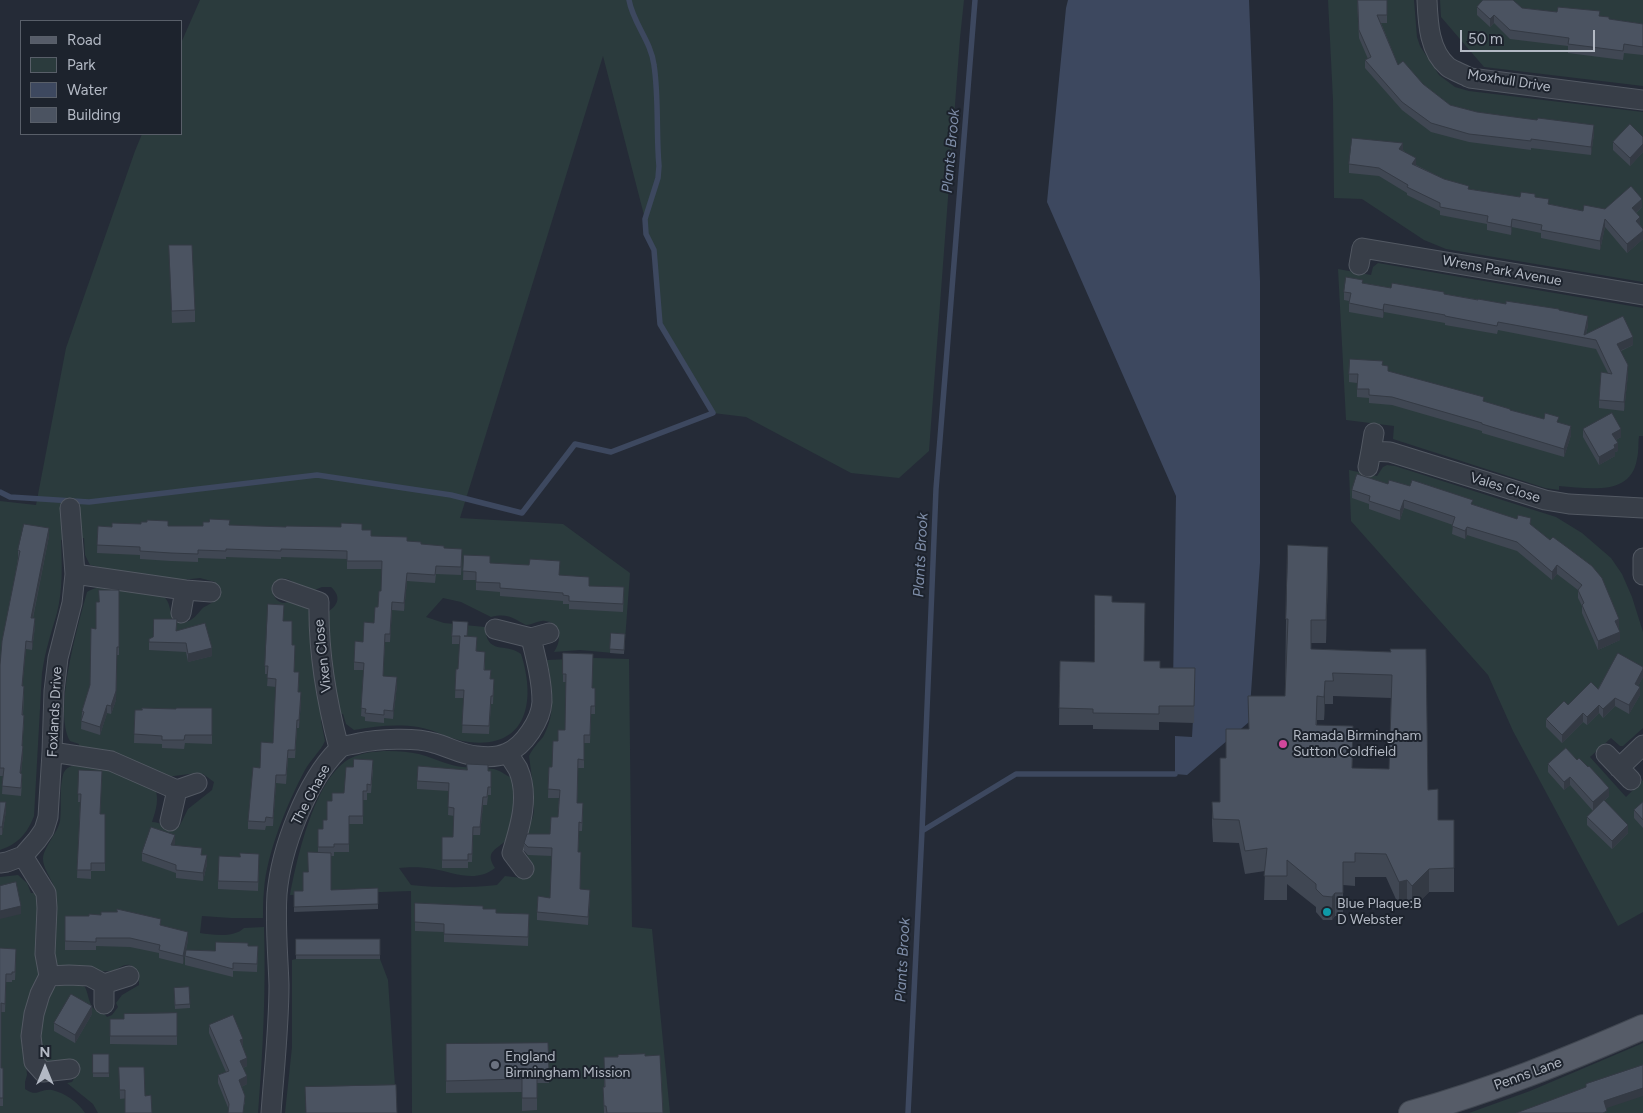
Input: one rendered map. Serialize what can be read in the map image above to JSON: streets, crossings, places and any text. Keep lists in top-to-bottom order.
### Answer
{
  "streets": {
    "main road": ["Penns Lane"],
    "street": [
      "Moxhull Drive",
      "Wrens Park Avenue",
      "Vales Close",
      "Vixen Close",
      "Foxlands Drive",
      "The Chase"
    ]
  },
  "crossings": [
    ["Vixen Close", "The Chase"]
  ],
  "water": ["Plants Brook"],
  "places": ["Ramada Birmingham Sutton Coldfield", "Blue Plaque:B D Webster", "England Birmingham Mission"],
  "legend": [
    "Road",
    "Park",
    "Water",
    "Building"
  ],
  "scale_bar": "50 m",
  "north": "top"
}
